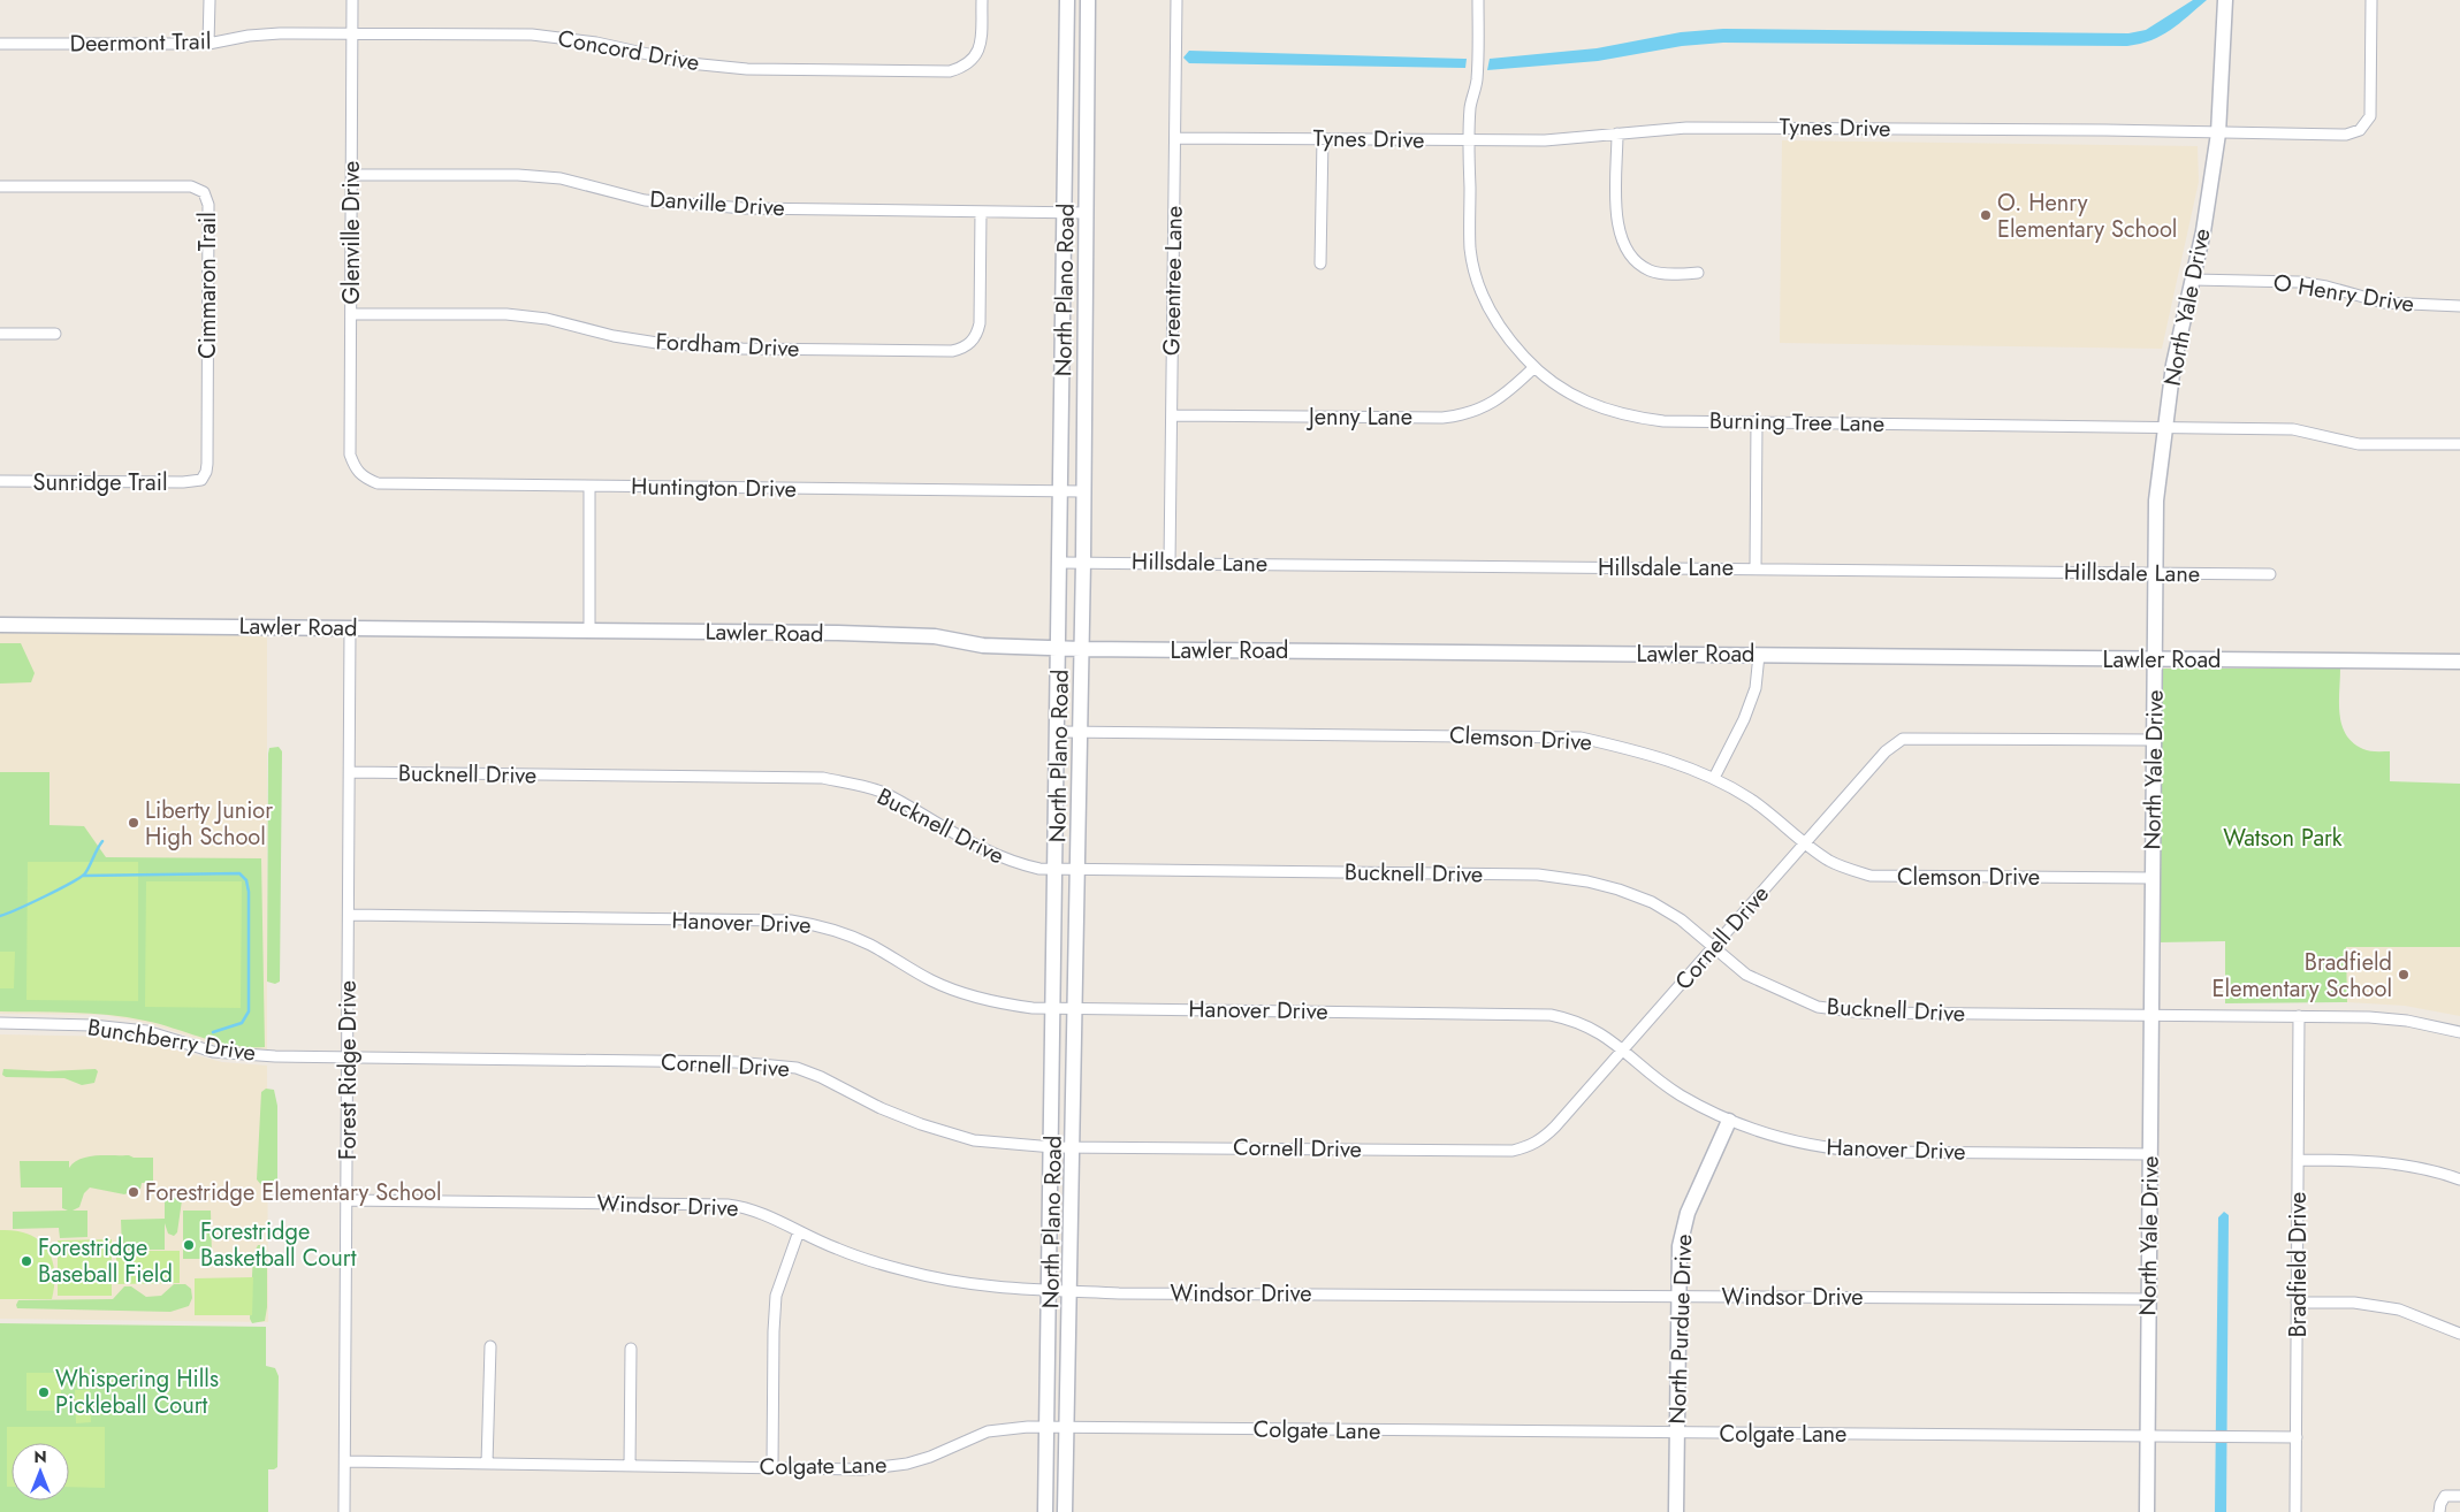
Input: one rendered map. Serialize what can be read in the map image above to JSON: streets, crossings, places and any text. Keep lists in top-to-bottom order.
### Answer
{
  "streets": {
    "street": [
      "Deermont Trail",
      "Concord Drive",
      "Tynes Drive",
      "Danville Drive",
      "Glenville Drive",
      "Greentree Lane",
      "Cimmaron Trail",
      "North Plano Road",
      "O Henry Drive",
      "North Yale Drive",
      "Fordham Drive",
      "Jenny Lane",
      "Burning Tree Lane",
      "Sunridge Trail",
      "Huntington Drive",
      "Hillsdale Lane",
      "Lawler Road",
      "Clemson Drive",
      "Bucknell Drive",
      "Hanover Drive",
      "Cornell Drive",
      "Bunchberry Drive",
      "Forest Ridge Drive",
      "Windsor Drive",
      "Bradfield Drive",
      "North Purdue Drive",
      "Colgate Lane"
    ]
  },
  "crossings": [
    ["Deermont Trail", "Concord Drive"],
    ["Concord Drive", "Glenville Drive"],
    ["Tynes Drive", "Greentree Lane"],
    ["Tynes Drive", "North Yale Drive"],
    ["Tynes Drive", "Burning Tree Lane"],
    ["Danville Drive", "Glenville Drive"],
    ["Danville Drive", "North Plano Road"],
    ["Danville Drive", "Fordham Drive"],
    ["Glenville Drive", "Fordham Drive"],
    ["Glenville Drive", "Huntington Drive"],
    ["Greentree Lane", "Jenny Lane"],
    ["Greentree Lane", "Hillsdale Lane"],
    ["Cimmaron Trail", "Sunridge Trail"],
    ["North Plano Road", "Huntington Drive"],
    ["North Plano Road", "Hillsdale Lane"],
    ["North Plano Road", "Lawler Road"],
    ["North Plano Road", "Clemson Drive"],
    ["North Plano Road", "Bucknell Drive"],
    ["North Plano Road", "Hanover Drive"],
    ["North Plano Road", "Cornell Drive"],
    ["North Plano Road", "Windsor Drive"],
    ["North Plano Road", "Colgate Lane"],
    ["O Henry Drive", "North Yale Drive"],
    ["North Yale Drive", "Burning Tree Lane"],
    ["North Yale Drive", "Hillsdale Lane"],
    ["North Yale Drive", "Lawler Road"],
    ["North Yale Drive", "Clemson Drive"],
    ["North Yale Drive", "Bucknell Drive"],
    ["North Yale Drive", "Hanover Drive"],
    ["North Yale Drive", "Cornell Drive"],
    ["North Yale Drive", "Windsor Drive"],
    ["North Yale Drive", "Colgate Lane"],
    ["Jenny Lane", "Burning Tree Lane"],
    ["Lawler Road", "Forest Ridge Drive"],
    ["Clemson Drive", "Cornell Drive"],
    ["Bucknell Drive", "Cornell Drive"],
    ["Bucknell Drive", "Forest Ridge Drive"],
    ["Bucknell Drive", "Bradfield Drive"],
    ["Hanover Drive", "Cornell Drive"],
    ["Hanover Drive", "Forest Ridge Drive"],
    ["Hanover Drive", "North Purdue Drive"],
    ["Cornell Drive", "Bunchberry Drive"],
    ["Cornell Drive", "Forest Ridge Drive"],
    ["Forest Ridge Drive", "Windsor Drive"],
    ["Forest Ridge Drive", "Colgate Lane"],
    ["Windsor Drive", "North Purdue Drive"],
    ["Bradfield Drive", "Colgate Lane"],
    ["North Purdue Drive", "Colgate Lane"]
  ],
  "parks": ["Watson Park"],
  "places": [
    "O. Henry Elementary School",
    "Liberty Junior High School",
    "Bradfield Elementary School",
    "Forestridge Elementary School",
    "Forestridge Basketball Court",
    "Forestridge Baseball Field",
    "Whispering Hills Pickleball Court"
  ],
  "north": "top"
}
